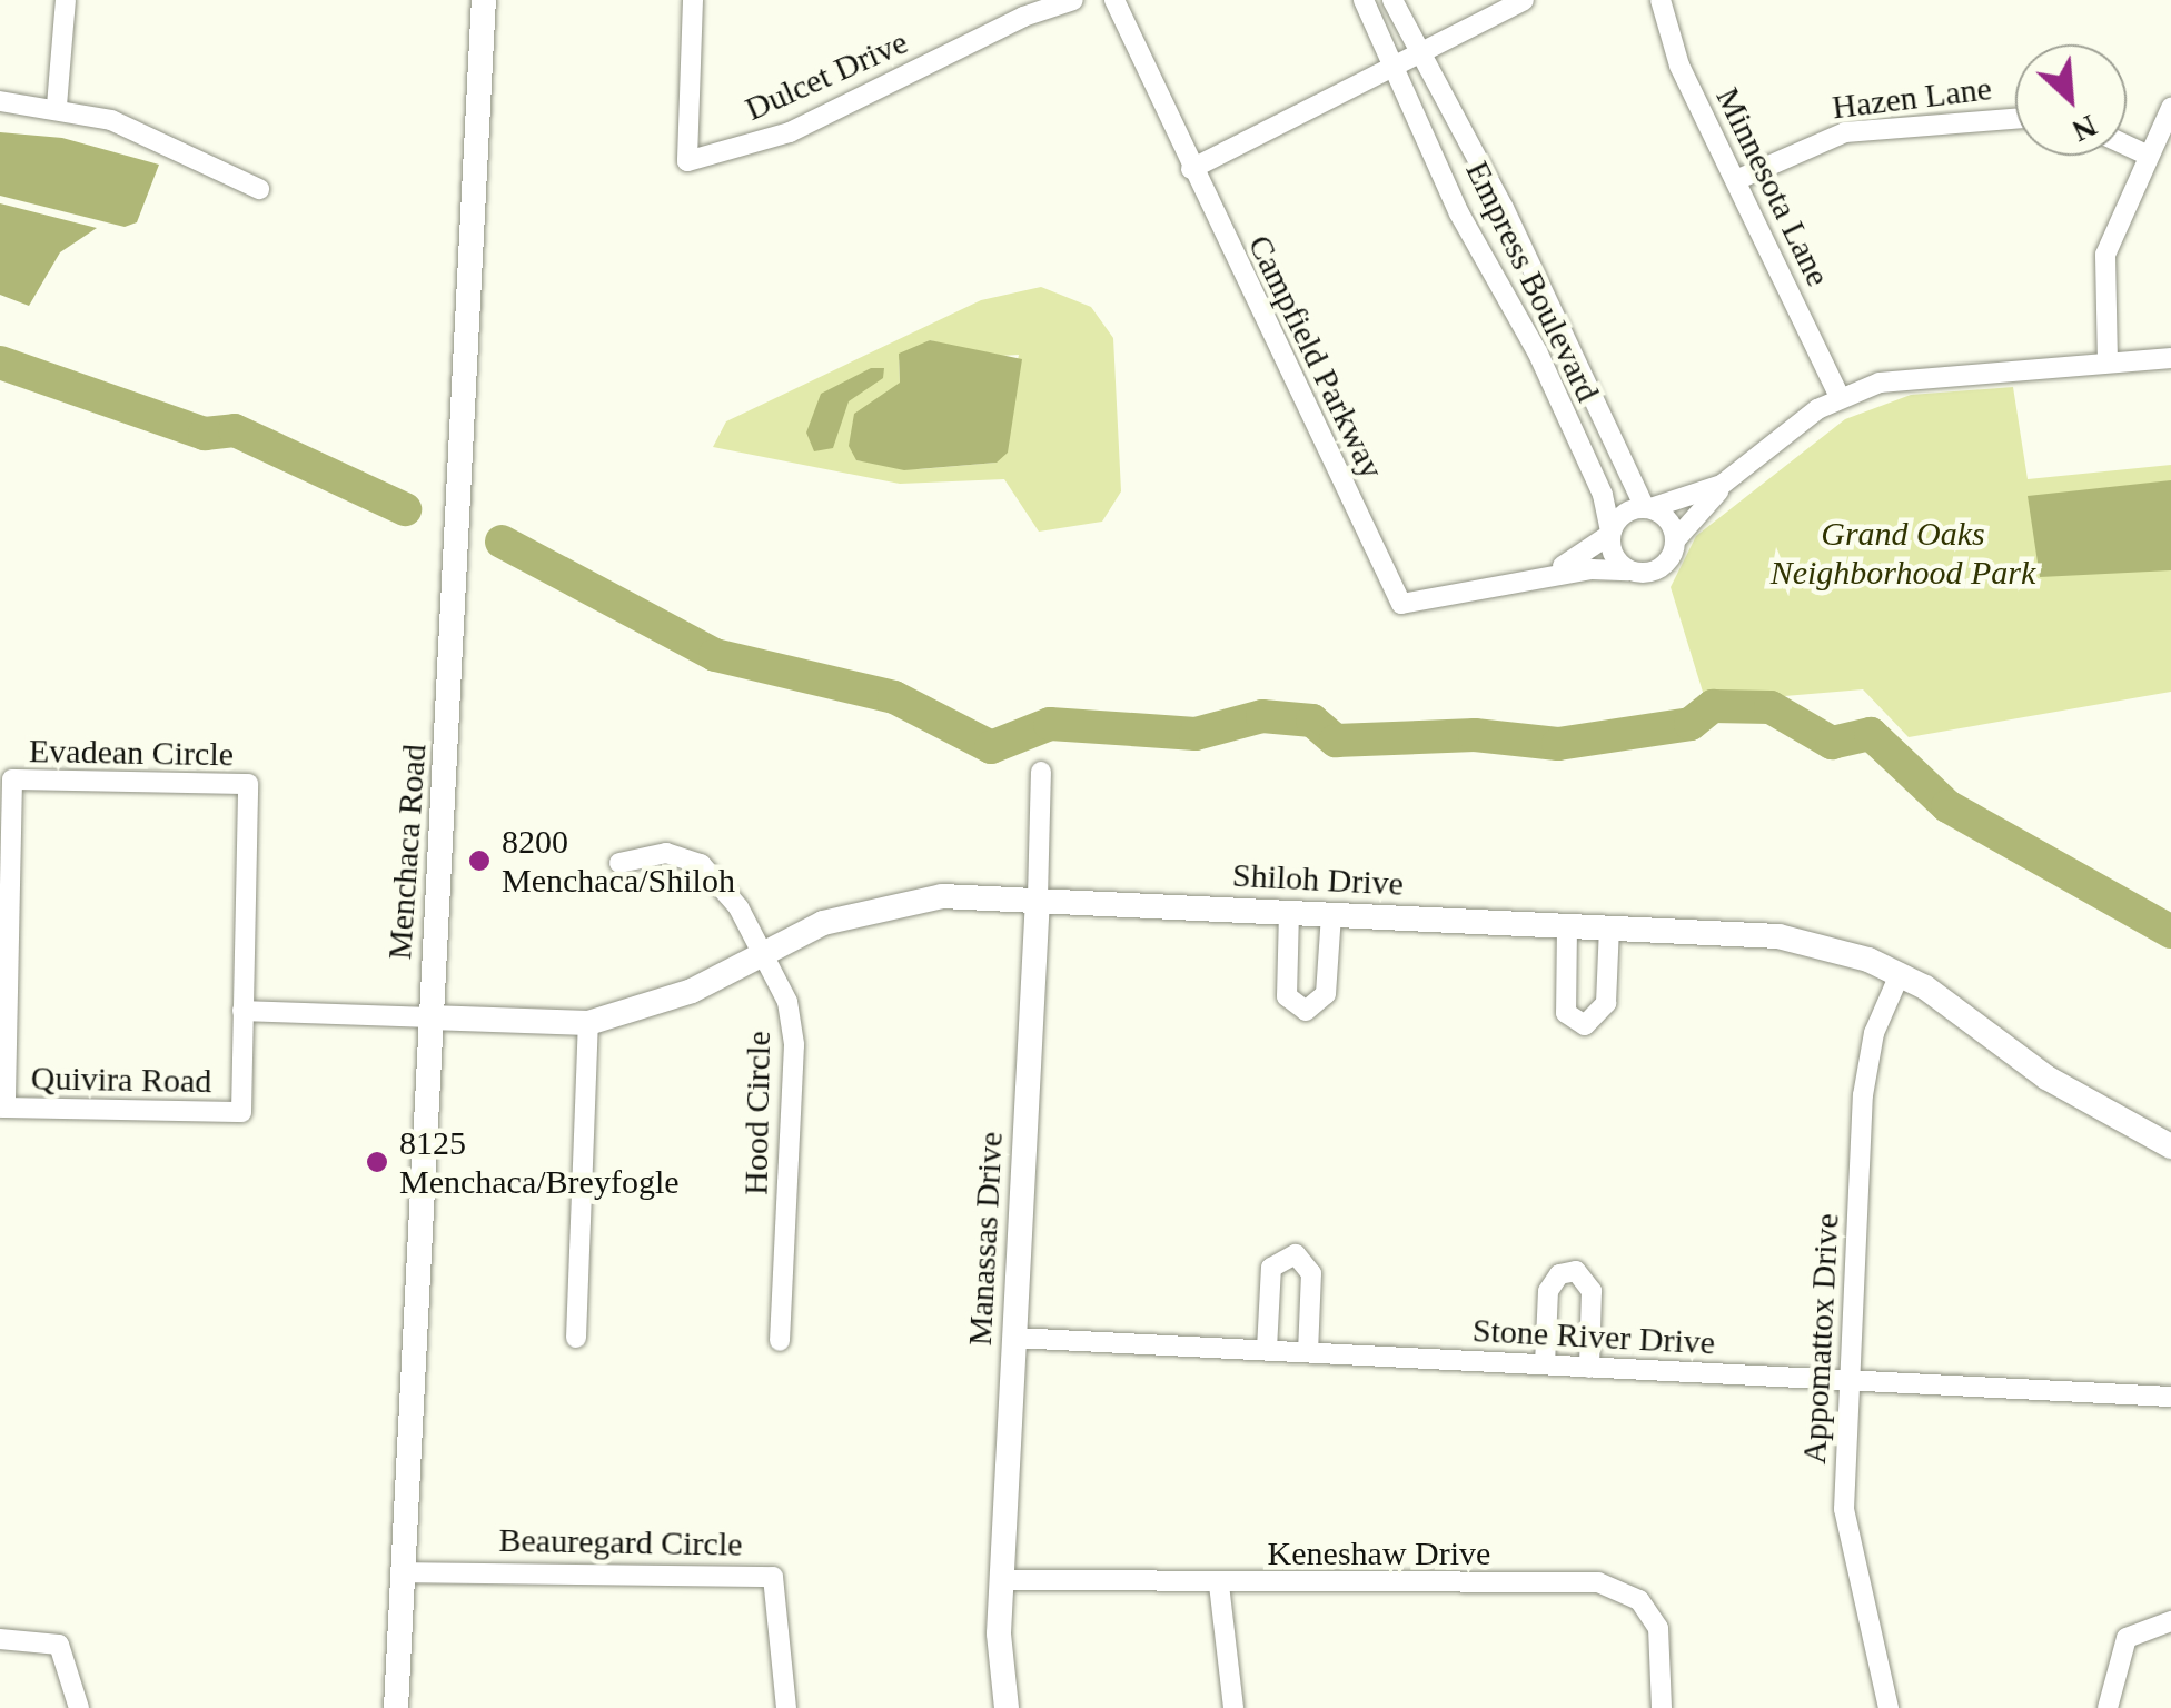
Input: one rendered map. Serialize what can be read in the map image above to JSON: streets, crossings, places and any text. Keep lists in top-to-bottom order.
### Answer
{
  "streets": {
    "street": [
      "Dulcet Drive",
      "Hazen Lane",
      "Minnesota Lane",
      "Empress Boulevard",
      "Campfield Parkway",
      "Evadean Circle",
      "Menchaca Road",
      "Shiloh Drive",
      "Quivira Road",
      "Hood Circle",
      "Manassas Drive",
      "Stone River Drive",
      "Appomattox Drive",
      "Beauregard Circle",
      "Keneshaw Drive"
    ]
  },
  "crossings": [
    ["Hazen Lane", "Minnesota Lane"],
    ["Empress Boulevard", "Campfield Parkway"],
    ["Evadean Circle", "Quivira Road"],
    ["Menchaca Road", "Shiloh Drive"],
    ["Menchaca Road", "Beauregard Circle"],
    ["Shiloh Drive", "Hood Circle"],
    ["Shiloh Drive", "Manassas Drive"],
    ["Shiloh Drive", "Appomattox Drive"],
    ["Manassas Drive", "Stone River Drive"],
    ["Manassas Drive", "Keneshaw Drive"],
    ["Stone River Drive", "Appomattox Drive"]
  ],
  "parks": ["Grand Oaks Neighborhood Park"],
  "places": ["8200 Menchaca/Shiloh", "8125 Menchaca/Breyfogle"],
  "north": "bottom right"
}
